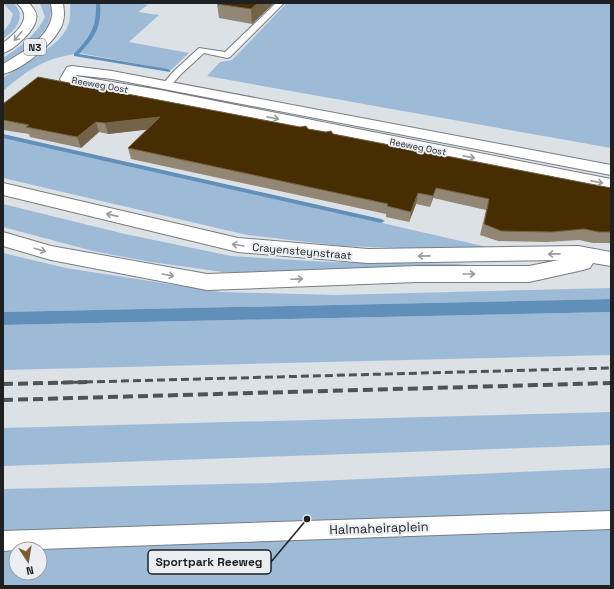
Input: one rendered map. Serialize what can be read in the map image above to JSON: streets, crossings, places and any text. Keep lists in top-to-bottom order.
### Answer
{
  "streets": {
    "main road": ["N3", "Reeweg Oost", "Crayensteynstraat"],
    "lane": ["Halmaheiraplein"]
  },
  "places": ["Sportpark Reeweg"],
  "north": "bottom"
}
